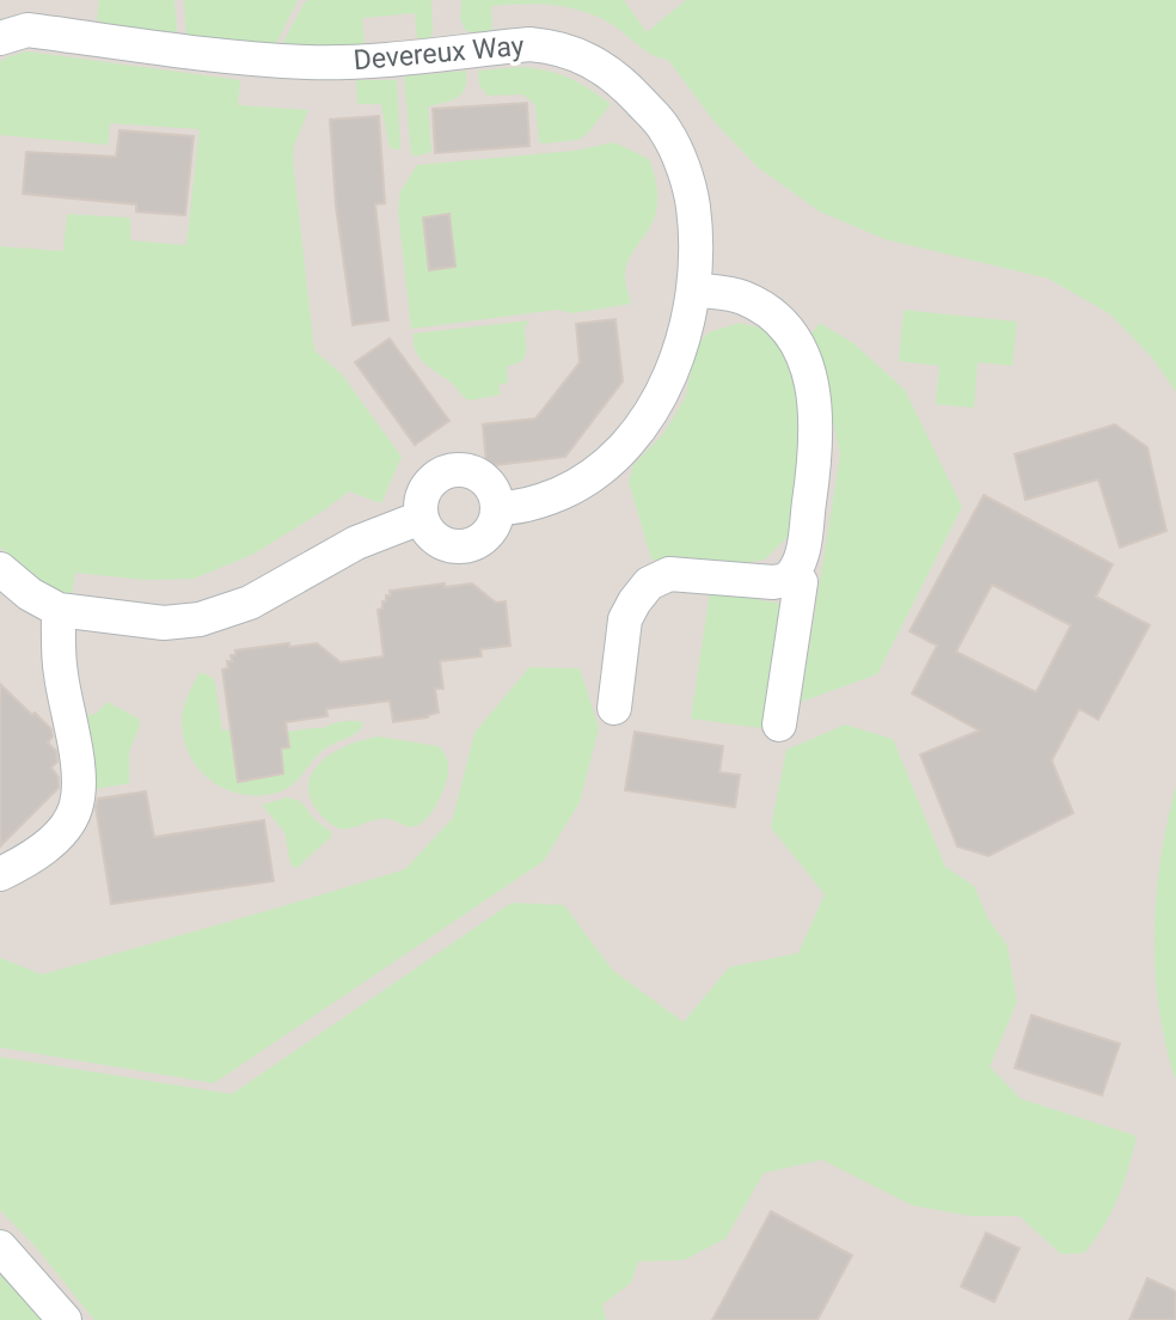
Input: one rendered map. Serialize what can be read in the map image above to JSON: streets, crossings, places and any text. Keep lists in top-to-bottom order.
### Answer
{
  "streets": {
    "street": ["Devereux Way"]
  }
}
